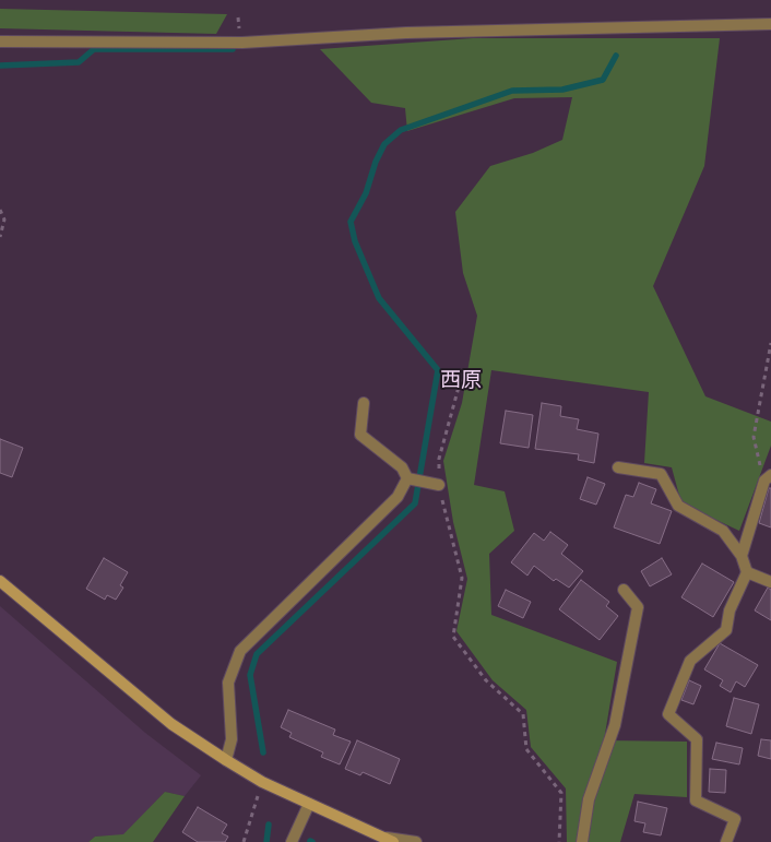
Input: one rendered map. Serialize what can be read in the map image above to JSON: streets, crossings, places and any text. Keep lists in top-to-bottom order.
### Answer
{
  "districts": ["西原"]
}
